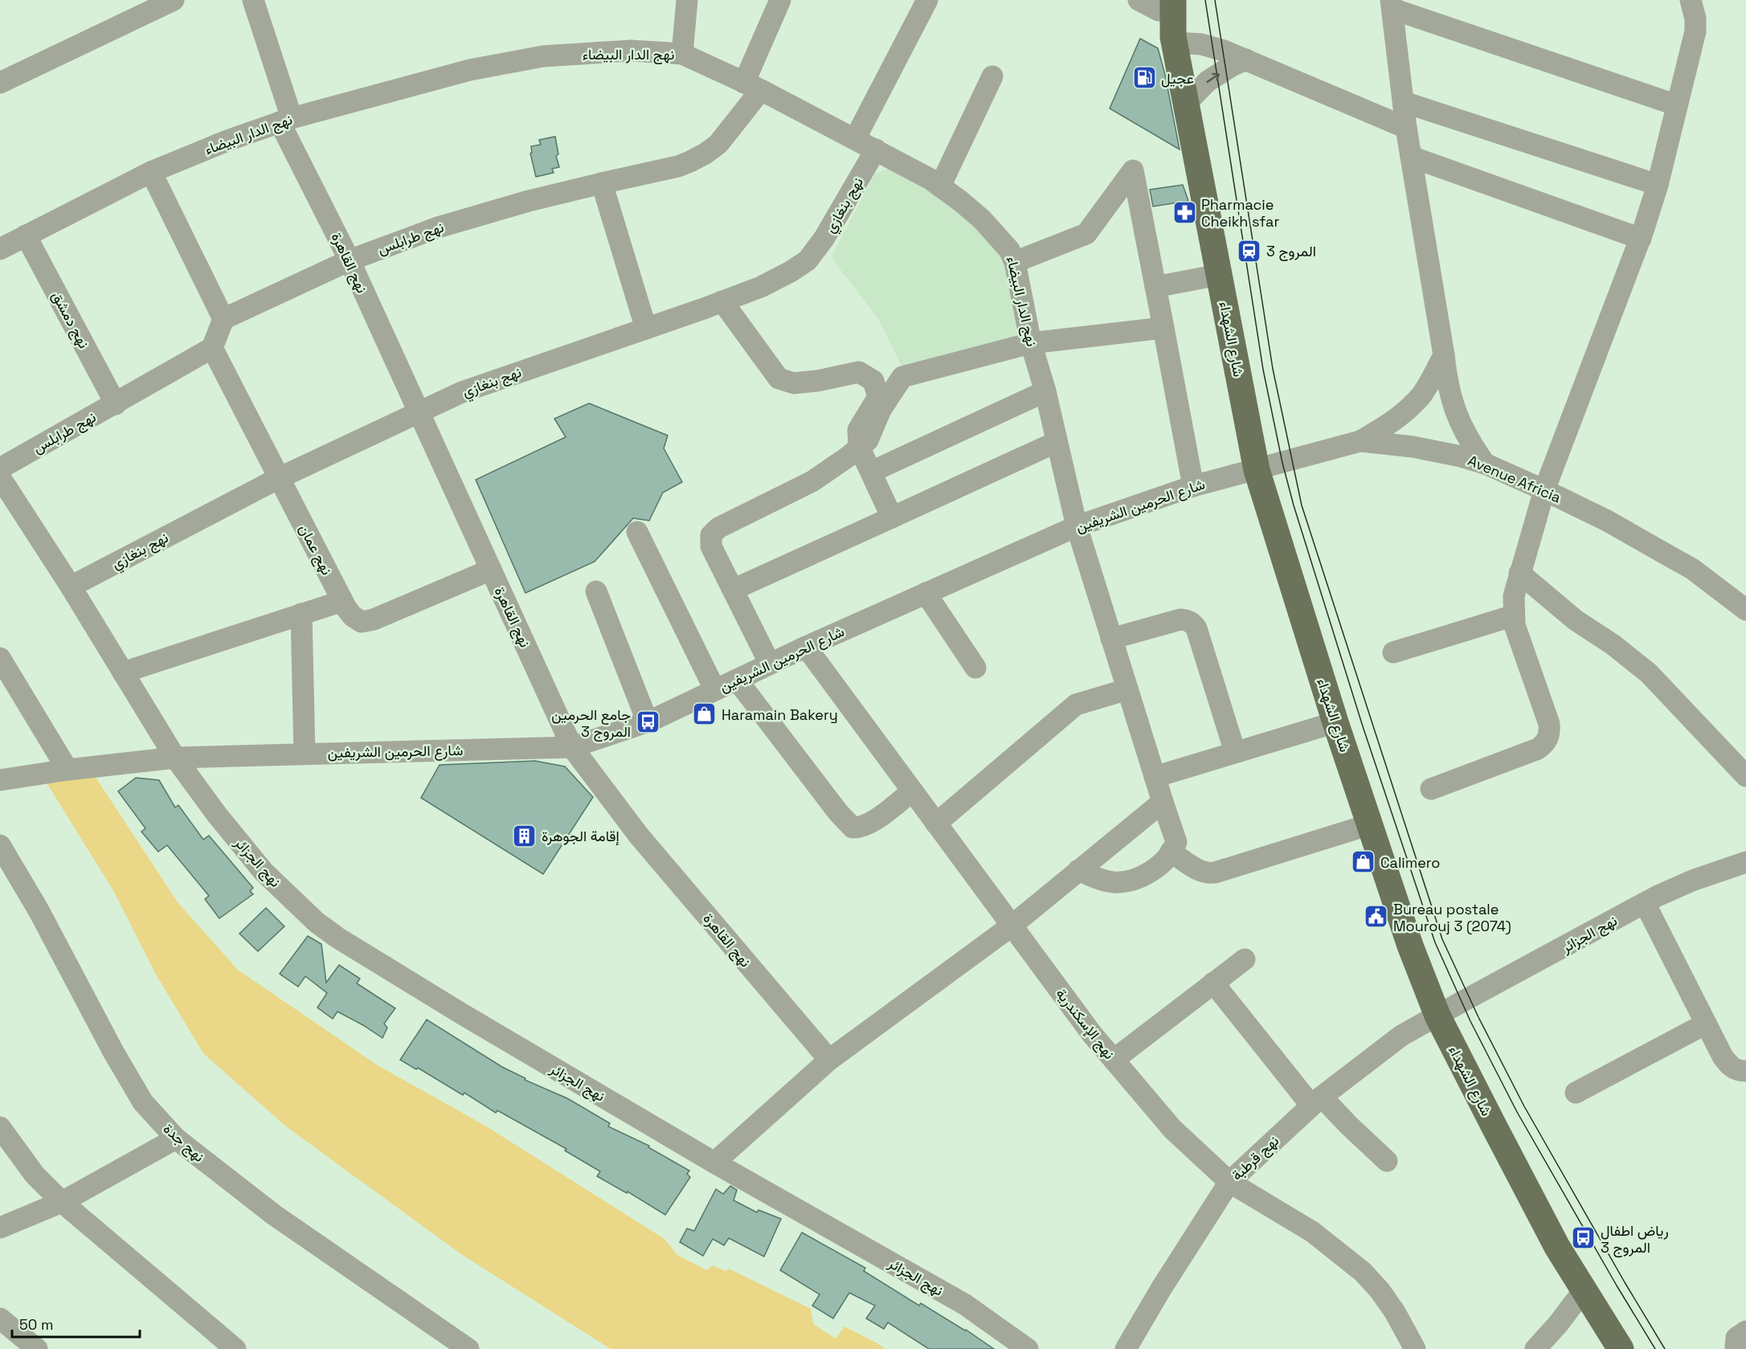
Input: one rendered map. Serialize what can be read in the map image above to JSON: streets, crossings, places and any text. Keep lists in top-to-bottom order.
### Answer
{
  "streets": {
    "main road": ["شارع الشهداء"],
    "street": [
      "نهج الدار البيضاء",
      "نهج بنغازي",
      "نهج طرابلس",
      "نهج القاهرة",
      "نهج دمشق",
      "Avenue Africia",
      "شارع الحرمين الشريفين",
      "نهج عمان",
      "نهج الجزائر",
      "نهج الإسكندرية",
      "نهج جدة",
      "نهج قرطبة"
    ]
  },
  "crossings": [
    ["نهج الدار البيضاء", "نهج بنغازي"],
    ["نهج الدار البيضاء", "نهج طرابلس"],
    ["نهج الدار البيضاء", "نهج القاهرة"],
    ["نهج الدار البيضاء", "نهج دمشق"],
    ["نهج الدار البيضاء", "شارع الحرمين الشريفين"],
    ["نهج بنغازي", "نهج القاهرة"],
    ["نهج بنغازي", "نهج عمان"],
    ["نهج بنغازي", "نهج الجزائر"],
    ["نهج طرابلس", "نهج القاهرة"],
    ["نهج طرابلس", "نهج دمشق"],
    ["نهج طرابلس", "نهج عمان"],
    ["نهج القاهرة", "شارع الحرمين الشريفين"],
    ["نهج القاهرة", "نهج عمان"],
    ["شارع الشهداء", "Avenue Africia"],
    ["شارع الشهداء", "شارع الحرمين الشريفين"],
    ["شارع الشهداء", "نهج الجزائر"],
    ["شارع الشهداء", "نهج قرطبة"],
    ["Avenue Africia", "شارع الحرمين الشريفين"],
    ["شارع الحرمين الشريفين", "نهج الجزائر"],
    ["شارع الحرمين الشريفين", "نهج الإسكندرية"],
    ["نهج الجزائر", "نهج قرطبة"],
    ["نهج الإسكندرية", "نهج قرطبة"]
  ],
  "places": {
    "fuel station": ["عجيل"],
    "pharmacy": ["Pharmacie Cheikh sfar"],
    "station": ["المروج 3"],
    "shop": ["Haramain Bakery", "Calimero"],
    "bus stop": ["جامع الحرمين المروج 3", "رياض اطفال المروج 3"],
    "building": ["إقامة الجوهرة"],
    "public building": ["Bureau postale Mourouj 3 (2074)"]
  },
  "scale_bar": "50 m"
}
